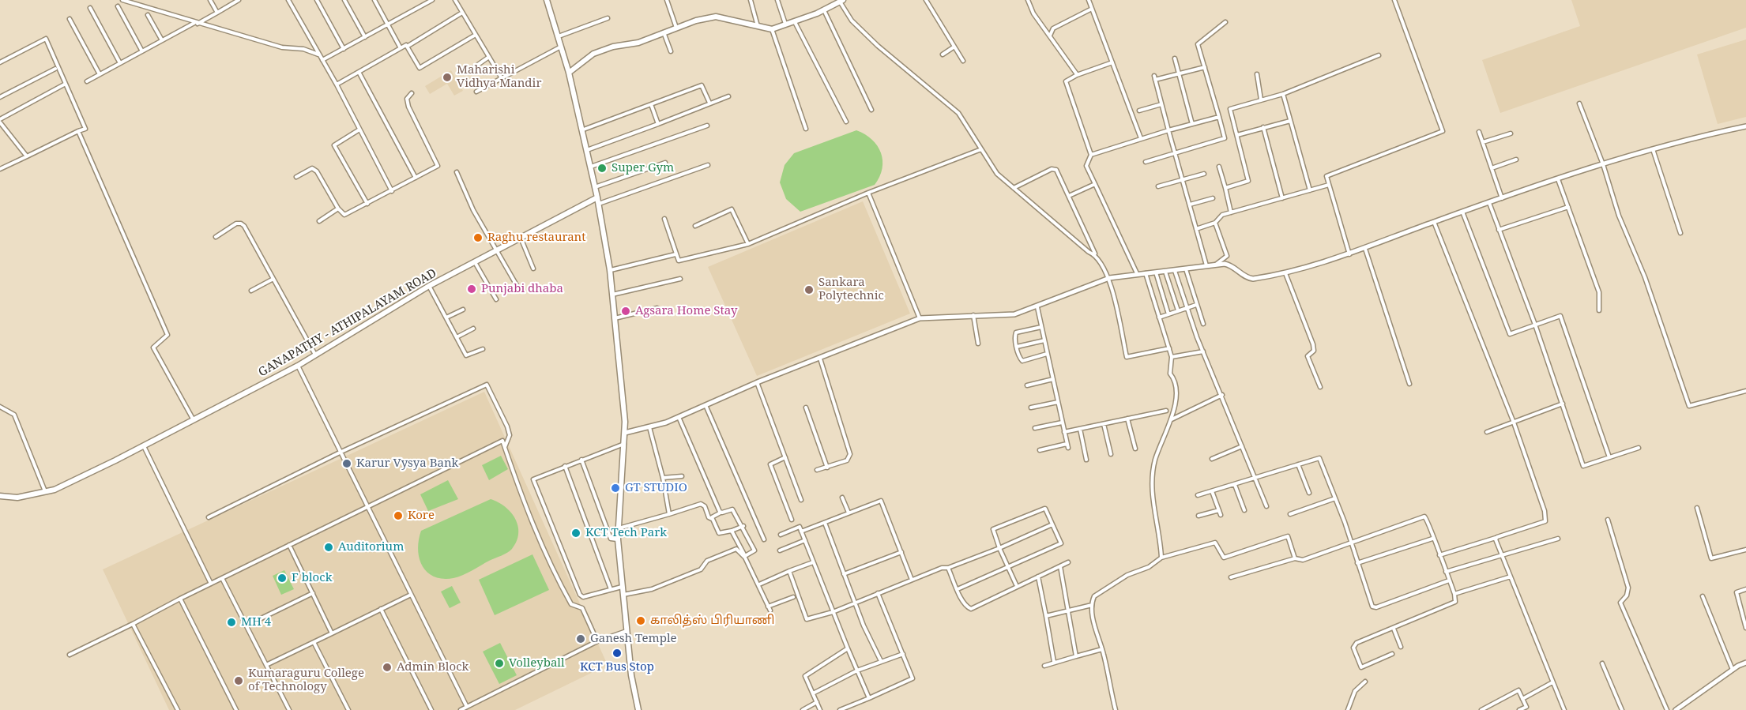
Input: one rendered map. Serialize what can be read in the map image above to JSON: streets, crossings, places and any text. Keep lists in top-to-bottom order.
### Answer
{
  "streets": {
    "main road": ["GANAPATHY - ATHIPALAYAM ROAD"]
  },
  "places": [
    "Maharishi Vidhya Mandir",
    "Super Gym",
    "Raghu restaurant",
    "Punjabi dhaba",
    "Sankara Polytechnic",
    "Agsara Home Stay",
    "Karur Vysya Bank",
    "GT STUDIO",
    "Kore",
    "KCT Tech Park",
    "Auditorium",
    "F block",
    "காலித்ஸ் பிரியாணி",
    "MH 4",
    "Ganesh Temple",
    "KCT Bus Stop",
    "Volleyball",
    "Admin Block",
    "Kumaraguru College of Technology"
  ]
}
